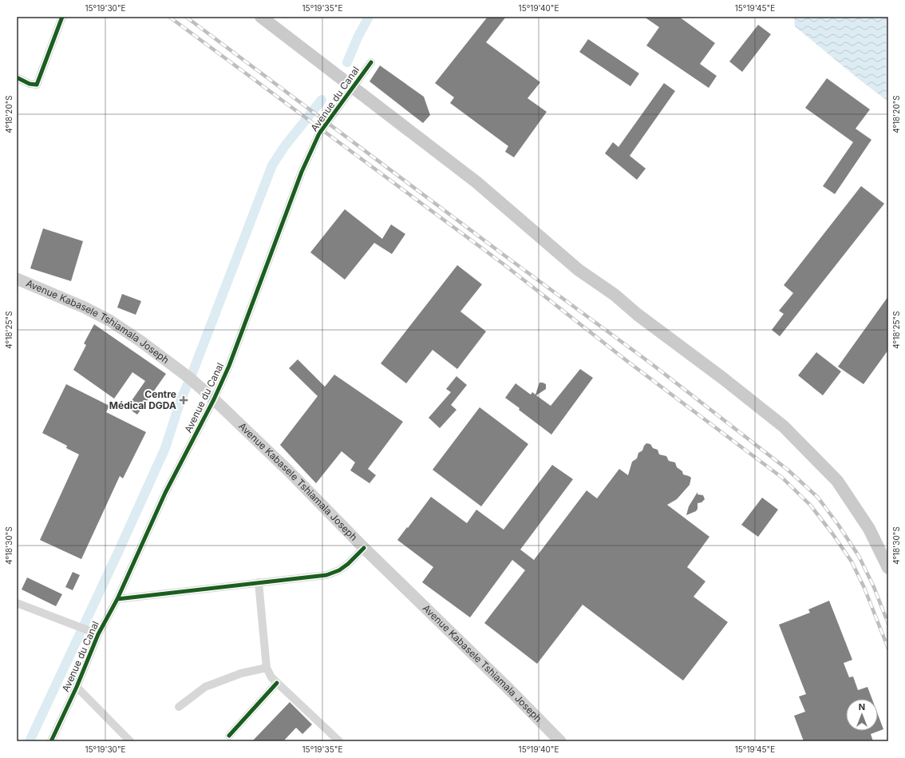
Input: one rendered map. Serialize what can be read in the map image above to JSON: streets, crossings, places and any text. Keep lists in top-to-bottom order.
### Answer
{
  "streets": {
    "main road": ["Avenue Kabasele Tshiamala Joseph"],
    "street": ["Avenue du Canal"]
  },
  "crossings": [
    ["Avenue du Canal", "Avenue Kabasele Tshiamala Joseph"]
  ],
  "places": {
    "health": ["Centre Médical DGDA"]
  },
  "north": "top",
  "coordinates": [
    "15°19'30\"E",
    "15°19'35\"E",
    "15°19'40\"E",
    "15°19'45\"E",
    "4°18'20\"S",
    "4°18'25\"S",
    "4°18'30\"S"
  ]
}
